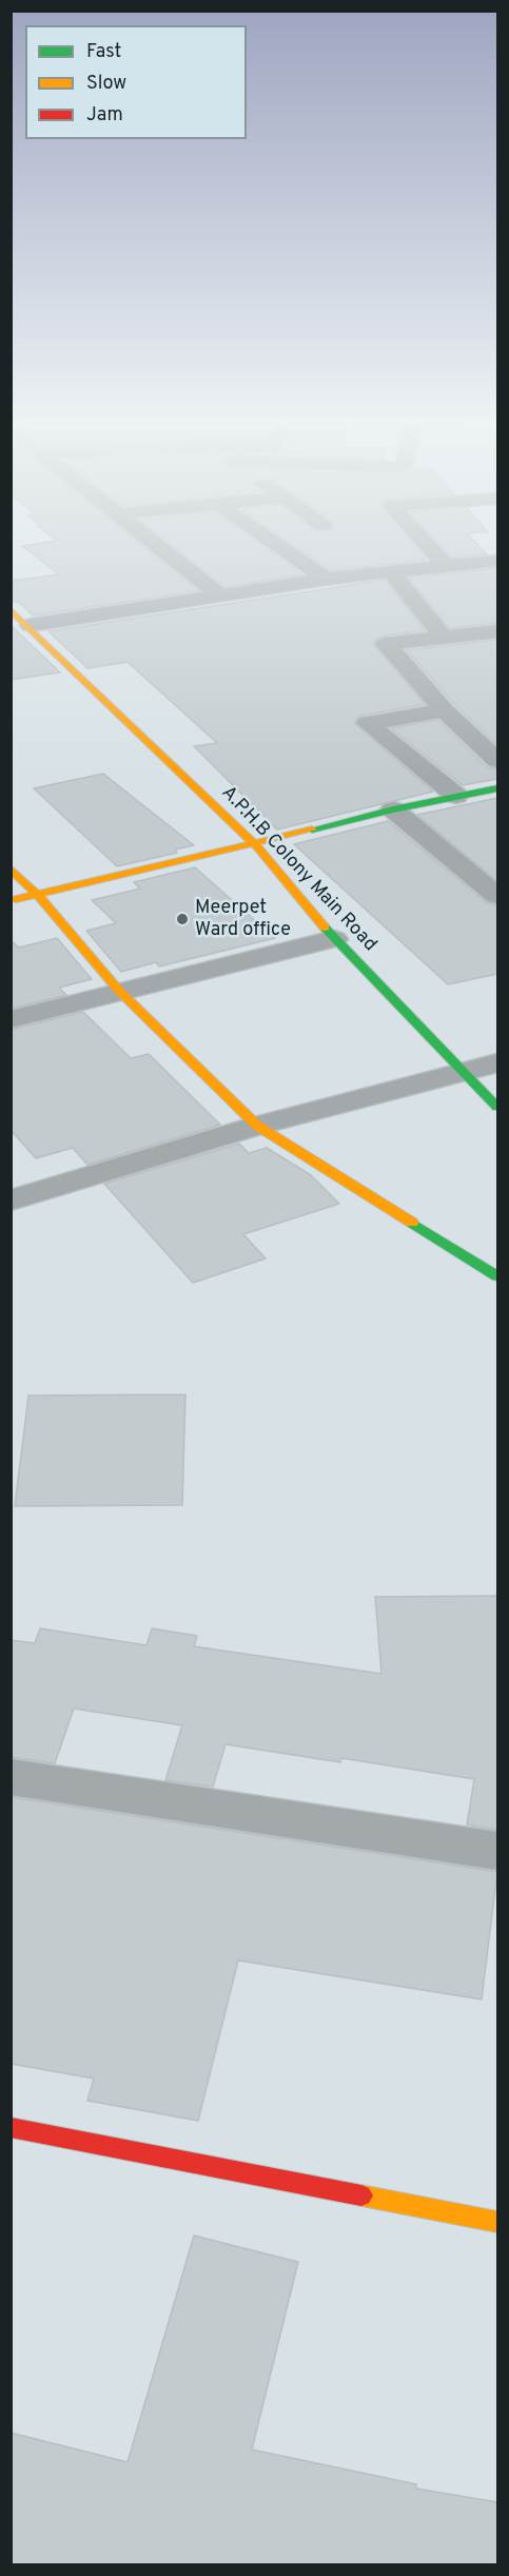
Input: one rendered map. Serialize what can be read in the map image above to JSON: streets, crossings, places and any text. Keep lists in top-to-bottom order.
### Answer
{
  "streets": {
    "street": ["A.P.H.B Colony Main Road"]
  },
  "places": ["Meerpet Ward office"],
  "legend": ["Fast", "Slow", "Jam"]
}
